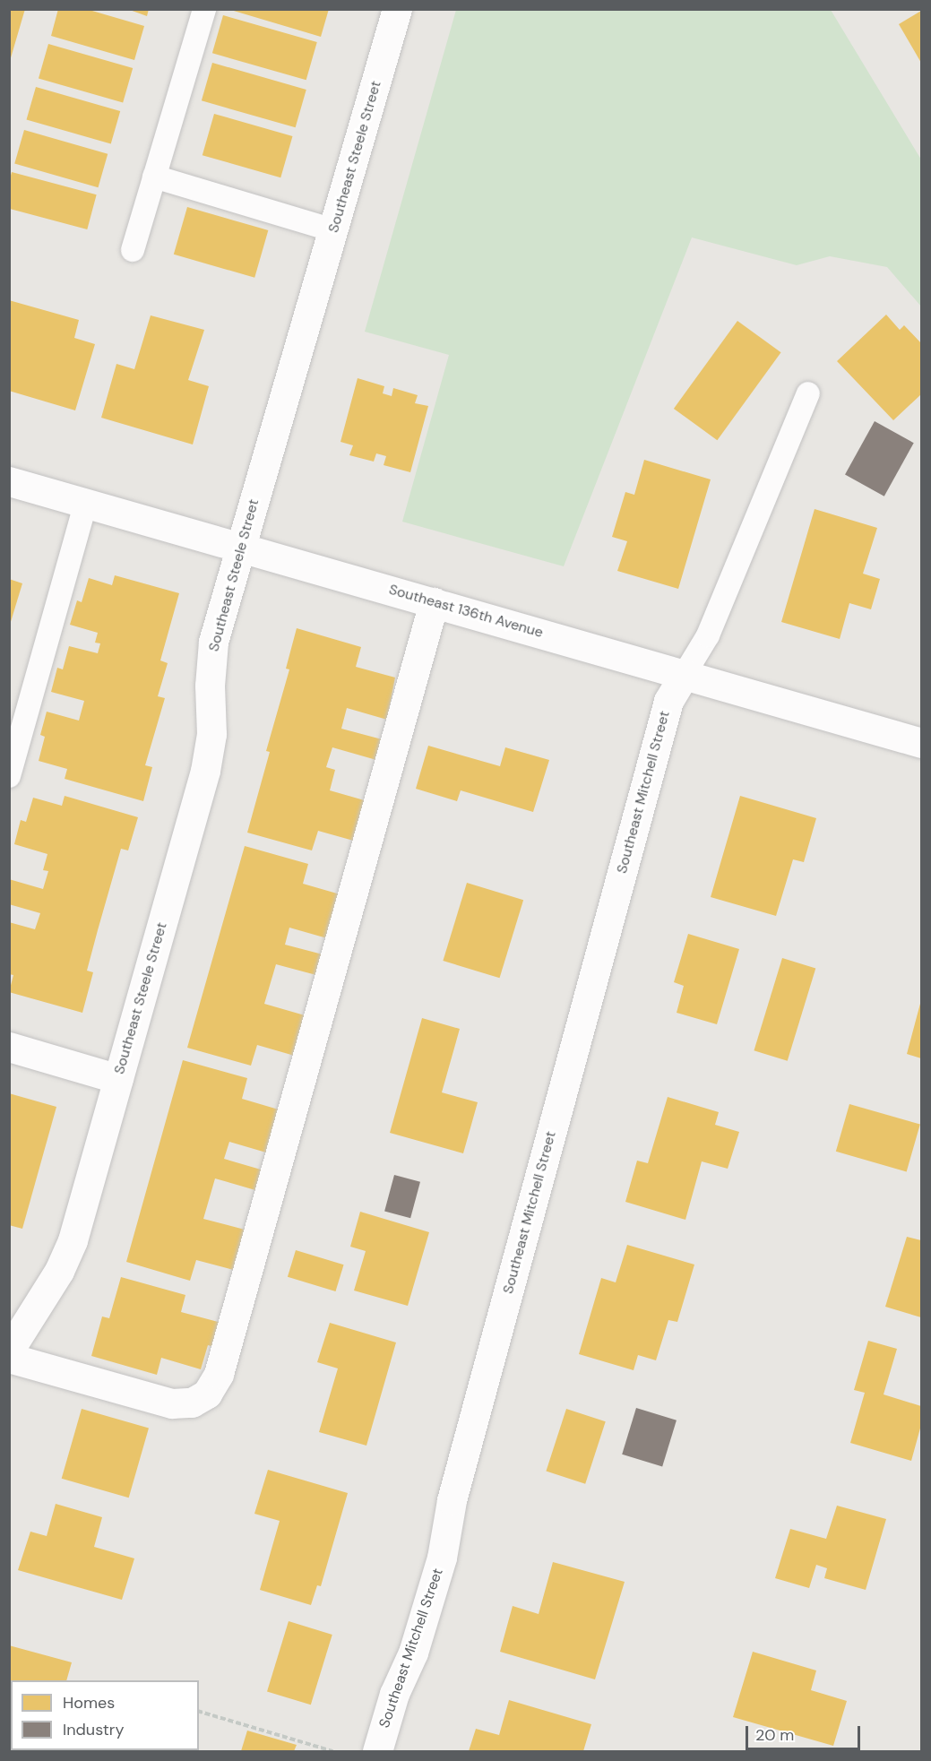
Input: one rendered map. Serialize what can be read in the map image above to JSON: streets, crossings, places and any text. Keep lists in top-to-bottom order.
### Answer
{
  "streets": {
    "street": ["Southeast Steele Street", "Southeast 136th Avenue", "Southeast Mitchell Street"]
  },
  "crossings": [
    ["Southeast Steele Street", "Southeast 136th Avenue"],
    ["Southeast 136th Avenue", "Southeast Mitchell Street"]
  ],
  "legend": ["Homes", "Industry"],
  "scale_bar": "20 m"
}
